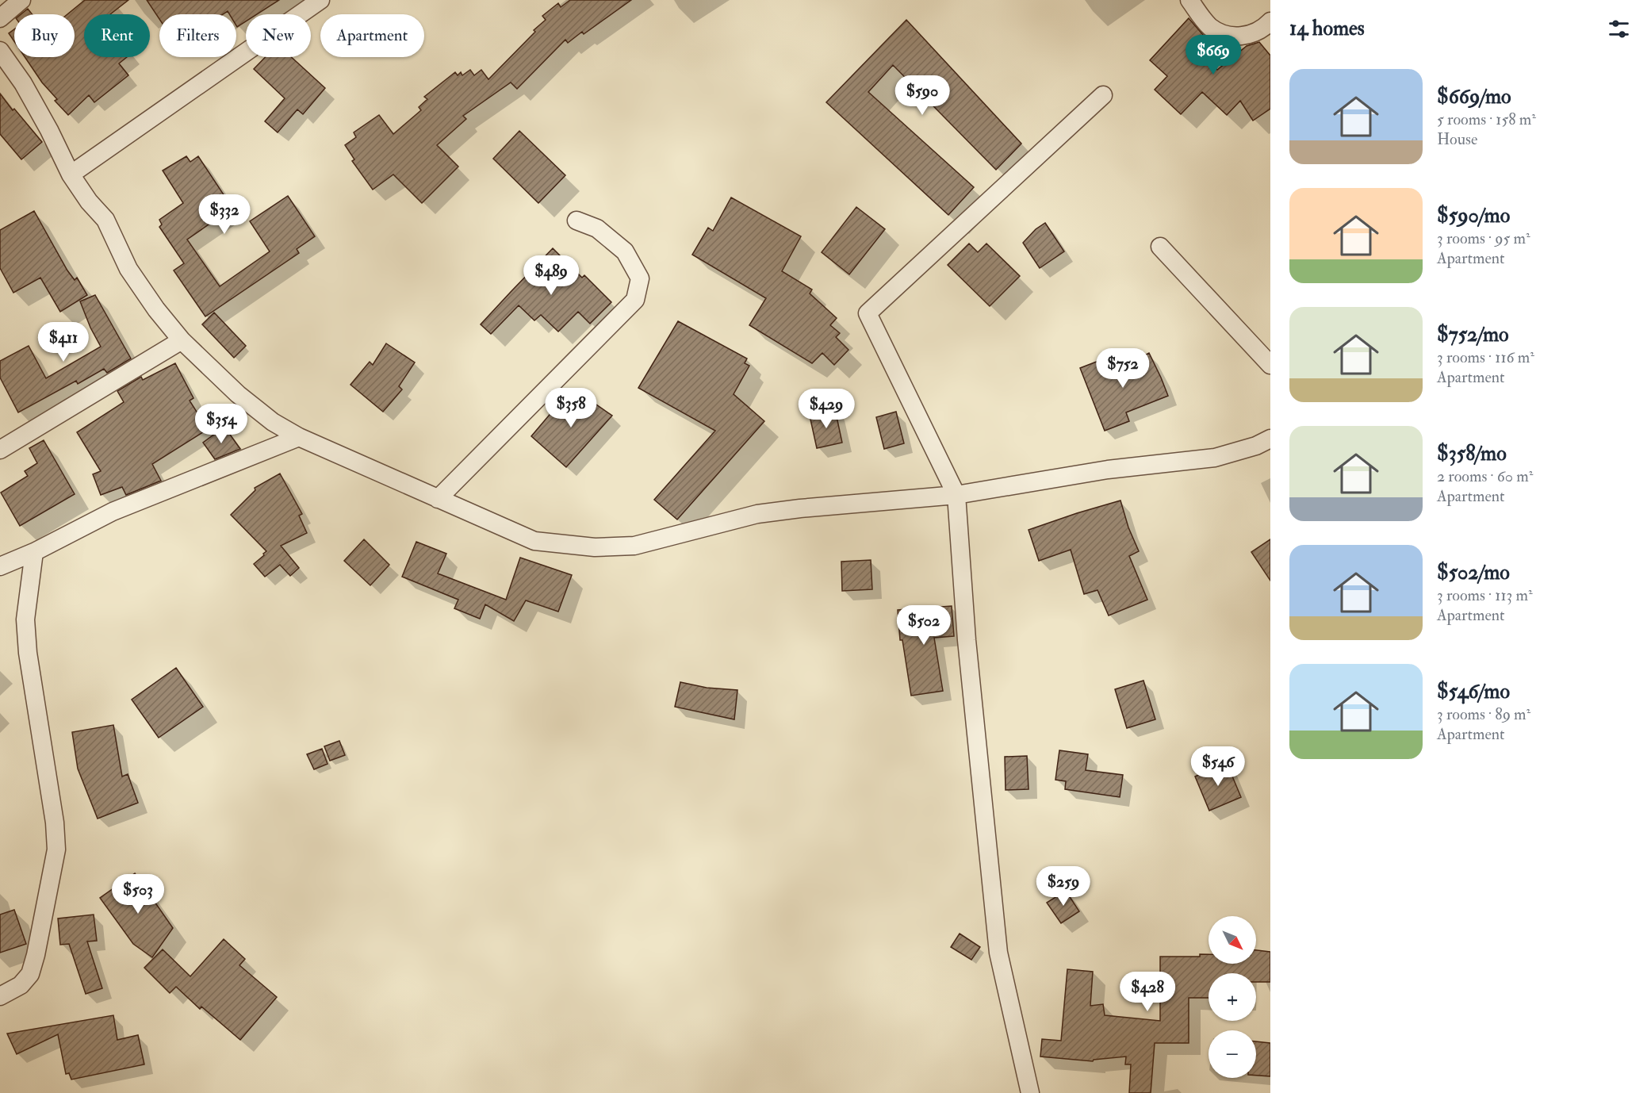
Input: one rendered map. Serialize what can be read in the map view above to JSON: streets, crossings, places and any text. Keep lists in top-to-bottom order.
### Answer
{
  "north": "bottom right",
  "page": {
    "heading": "14 homes",
    "chip": [
      "Buy",
      "Rent",
      "Filters",
      "New",
      "Apartment"
    ],
    "price": [
      "$669",
      "$590",
      "$332",
      "$489",
      "$411",
      "$752",
      "$358",
      "$429",
      "$354",
      "$502",
      "$546",
      "$259",
      "$503",
      "$428"
    ],
    "list": [
      {
        "name": "$669/mo",
        "note": "5 rooms · 158 m² · House"
      },
      {
        "name": "$590/mo",
        "note": "3 rooms · 95 m² · Apartment"
      },
      {
        "name": "$752/mo",
        "note": "3 rooms · 116 m² · Apartment"
      },
      {
        "name": "$358/mo",
        "note": "2 rooms · 60 m² · Apartment"
      },
      {
        "name": "$502/mo",
        "note": "3 rooms · 113 m² · Apartment"
      },
      {
        "name": "$546/mo",
        "note": "3 rooms · 89 m² · Apartment"
      }
    ],
    "map_buttons": ["+", "−"]
  }
}
